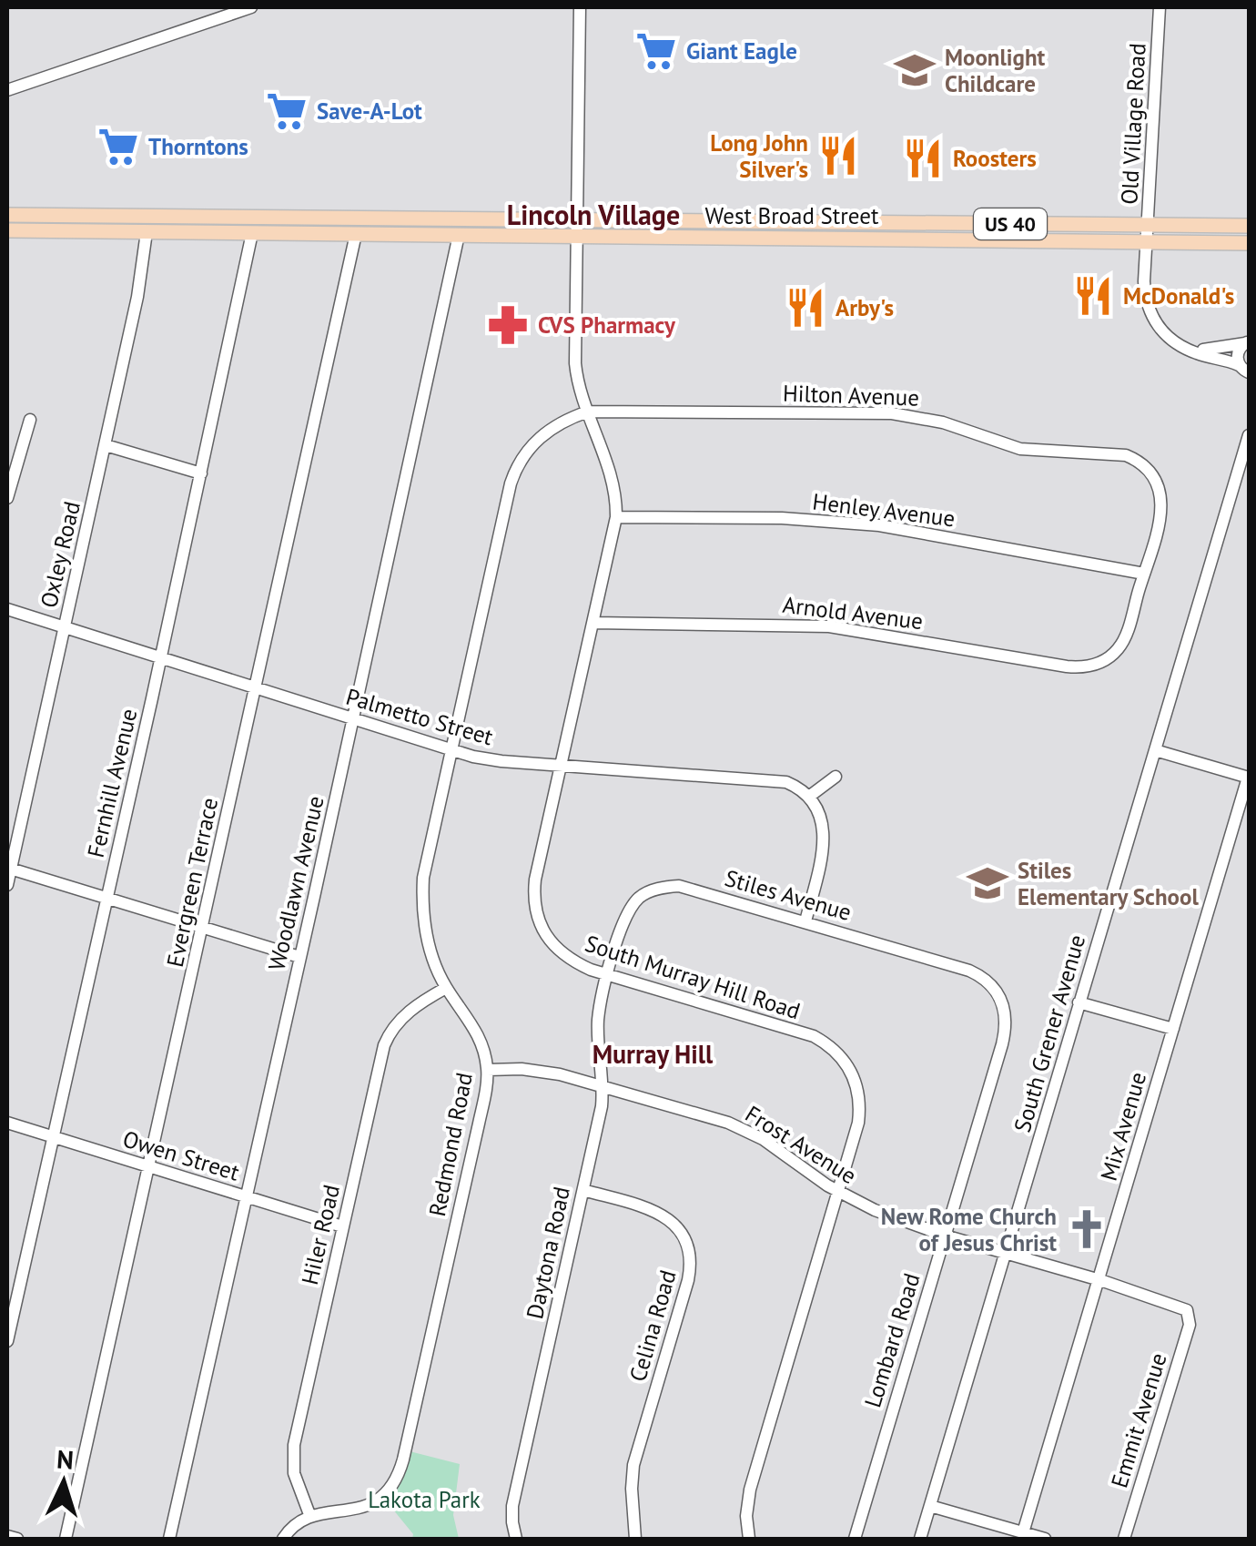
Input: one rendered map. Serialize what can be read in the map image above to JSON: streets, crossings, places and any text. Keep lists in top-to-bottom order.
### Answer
{
  "streets": {
    "main road": ["West Broad Street", "US 40"],
    "street": [
      "Old Village Road",
      "Hilton Avenue",
      "Henley Avenue",
      "Oxley Road",
      "Arnold Avenue",
      "Palmetto Street",
      "Fernhill Avenue",
      "Evergreen Terrace",
      "Woodlawn Avenue",
      "Stiles Avenue",
      "South Murray Hill Road",
      "South Grener Avenue",
      "Mix Avenue",
      "Redmond Road",
      "Frost Avenue",
      "Owen Street",
      "Hiler Road",
      "Daytona Road",
      "Celina Road",
      "Lombard Road",
      "Emmit Avenue"
    ]
  },
  "crossings": [
    ["Old Village Road", "West Broad Street"],
    ["West Broad Street", "Oxley Road"],
    ["West Broad Street", "Fernhill Avenue"],
    ["West Broad Street", "Evergreen Terrace"],
    ["West Broad Street", "Woodlawn Avenue"],
    ["West Broad Street", "South Murray Hill Road"],
    ["Hilton Avenue", "Henley Avenue"],
    ["Hilton Avenue", "Arnold Avenue"],
    ["Hilton Avenue", "South Murray Hill Road"],
    ["Hilton Avenue", "Redmond Road"],
    ["Henley Avenue", "Arnold Avenue"],
    ["Henley Avenue", "South Murray Hill Road"],
    ["Oxley Road", "Palmetto Street"],
    ["Arnold Avenue", "South Murray Hill Road"],
    ["Palmetto Street", "Fernhill Avenue"],
    ["Palmetto Street", "Evergreen Terrace"],
    ["Palmetto Street", "Woodlawn Avenue"],
    ["Palmetto Street", "South Murray Hill Road"],
    ["Palmetto Street", "Redmond Road"],
    ["Fernhill Avenue", "Owen Street"],
    ["Evergreen Terrace", "Owen Street"],
    ["Woodlawn Avenue", "Owen Street"],
    ["Stiles Avenue", "South Murray Hill Road"],
    ["Stiles Avenue", "Daytona Road"],
    ["Stiles Avenue", "Lombard Road"],
    ["South Murray Hill Road", "Redmond Road"],
    ["South Murray Hill Road", "Frost Avenue"],
    ["South Murray Hill Road", "Daytona Road"],
    ["South Grener Avenue", "Frost Avenue"],
    ["Mix Avenue", "Frost Avenue"],
    ["Redmond Road", "Frost Avenue"],
    ["Redmond Road", "Hiler Road"],
    ["Frost Avenue", "Daytona Road"],
    ["Frost Avenue", "Lombard Road"],
    ["Frost Avenue", "Emmit Avenue"],
    ["Owen Street", "Hiler Road"],
    ["Daytona Road", "Celina Road"]
  ],
  "districts": ["Lincoln Village", "Murray Hill"],
  "parks": ["Lakota Park"],
  "places": {
    "supermarket": ["Giant Eagle", "Save-A-Lot", "Thorntons"],
    "school or university": ["Moonlight Childcare", "Stiles Elementary School"],
    "restaurant": [
      "Long John Silver's",
      "Roosters",
      "McDonald's",
      "Arby's"
    ],
    "pharmacy": ["CVS Pharmacy"],
    "church": ["New Rome Church of Jesus Christ"]
  },
  "north": "top"
}
